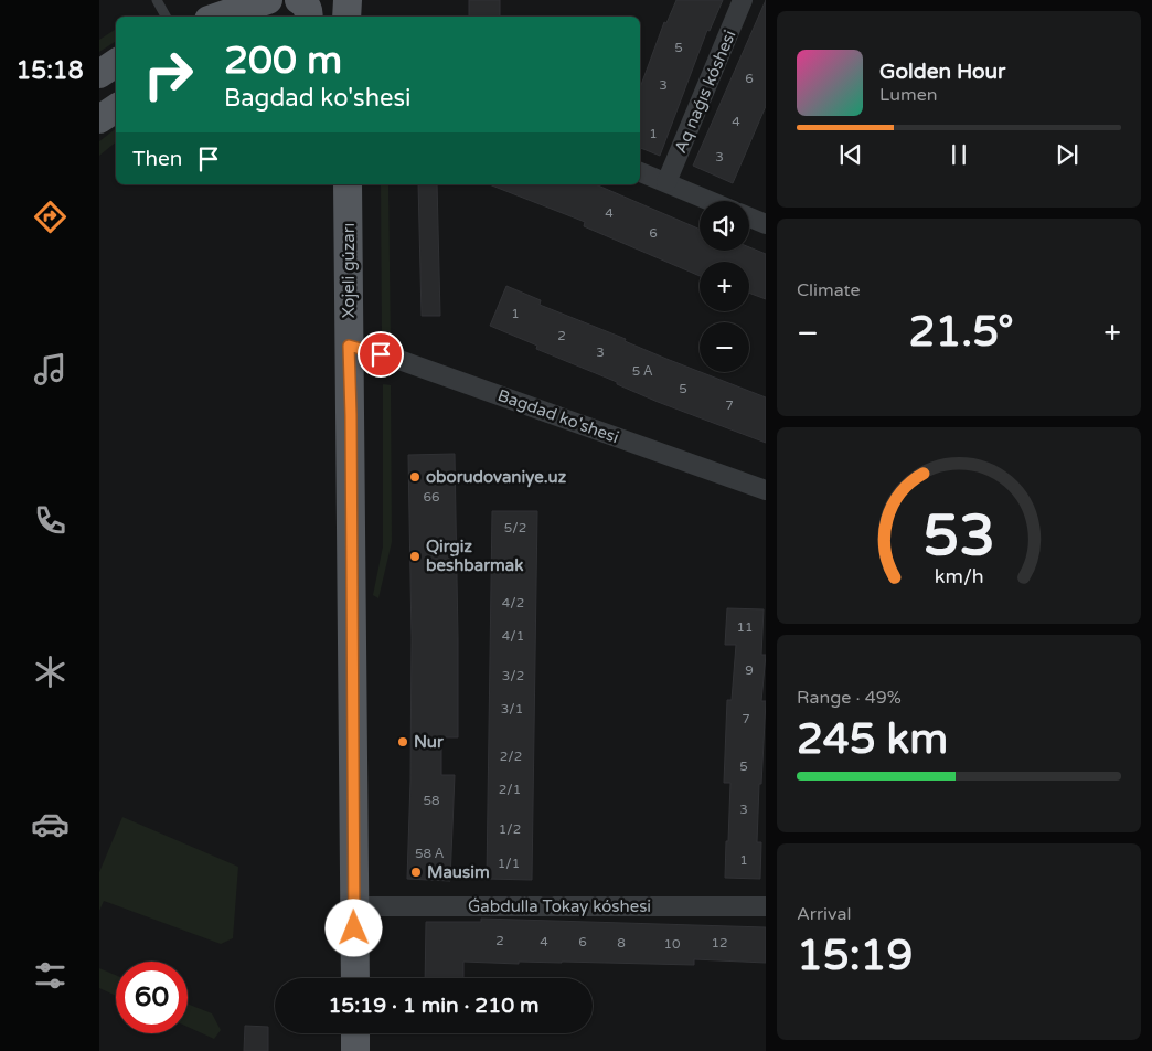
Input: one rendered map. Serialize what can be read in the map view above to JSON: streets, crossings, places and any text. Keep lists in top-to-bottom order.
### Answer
{
  "streets": {
    "main road": ["Xojeli gúzarı"],
    "street": ["Aq naǵıs kóshesi", "Bagdad ko'shesi", "Ǵabdulla Tokay kóshesi"]
  },
  "crossings": [
    ["Xojeli gúzarı", "Bagdad ko'shesi"],
    ["Xojeli gúzarı", "Ǵabdulla Tokay kóshesi"]
  ],
  "places": [
    "oborudovaniye.uz",
    "Qirgiz beshbarmak",
    "Nur",
    "Mausim"
  ],
  "house_numbers": [
    "5",
    "6",
    "3",
    "4",
    "1",
    "3",
    "4",
    "6",
    "1",
    "2",
    "3",
    "5 А",
    "5",
    "7",
    "66",
    "5/2",
    "4/2",
    "11",
    "4/1",
    "9",
    "3/2",
    "3/1",
    "7",
    "2/2",
    "5",
    "2/1",
    "58",
    "3",
    "1/2",
    "58 А",
    "1",
    "1/1",
    "2",
    "4",
    "6",
    "8",
    "12",
    "10"
  ],
  "page": {
    "tabs": "15:18",
    "turn": ["200 m", "Bagdad ko'shesi"],
    "song": ["Golden Hour", "Lumen"],
    "then": "Then",
    "map_buttons": ["+", "−"],
    "tile": [
      "Climate",
      ["Range · 49%", "245 km"],
      ["Arrival", "15:19"]
    ],
    "heat": ["−", "21.5°", "+"],
    "limit": "60",
    "trip": "15:19 · 1 min · 210 m",
    "gauge": ["53", "km/h"]
  }
}
